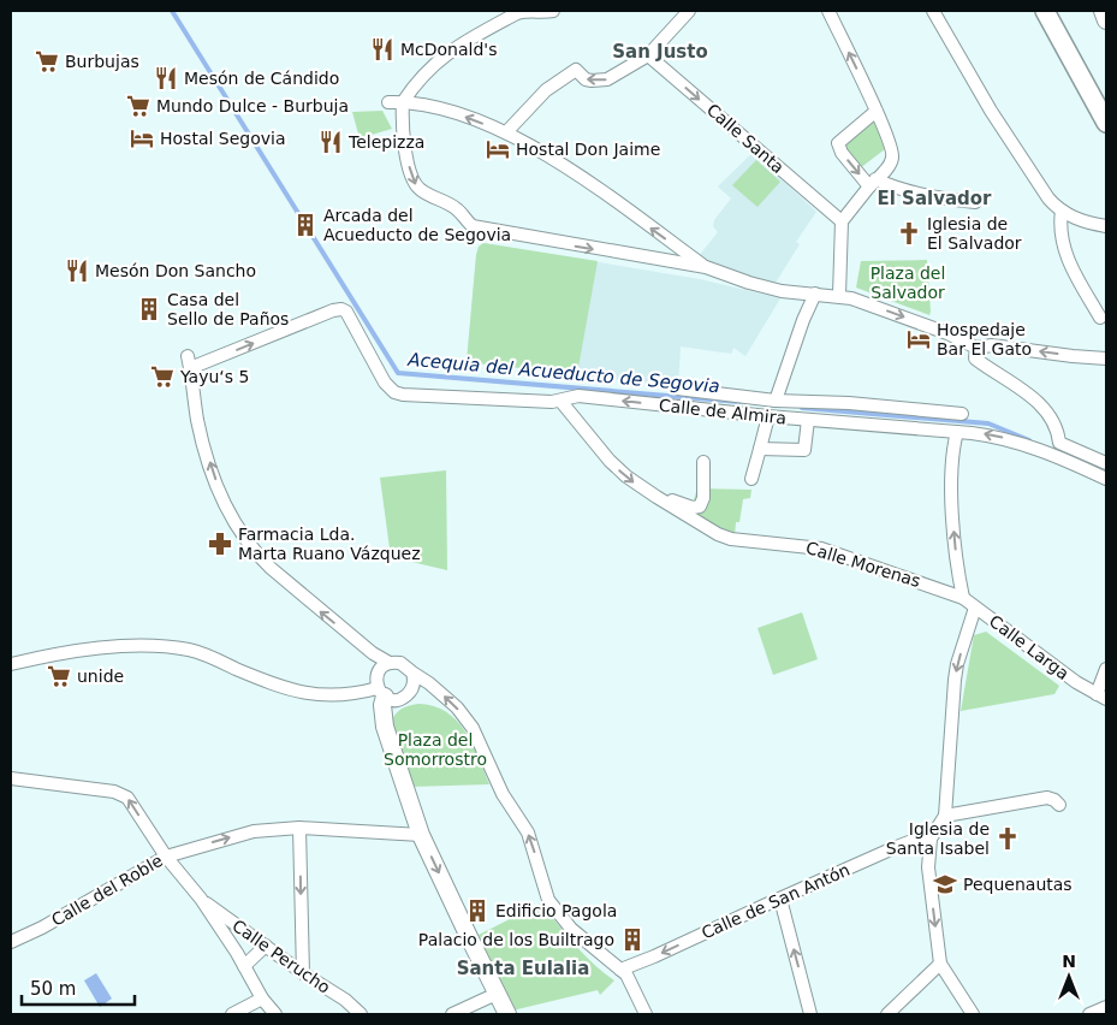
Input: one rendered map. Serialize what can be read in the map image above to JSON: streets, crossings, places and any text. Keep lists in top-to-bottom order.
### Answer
{
  "streets": {
    "street": [
      "Calle Santa",
      "Calle de Almira",
      "Calle Morenas",
      "Calle Larga",
      "Calle del Roble",
      "Calle de San Antón",
      "Calle Perucho"
    ]
  },
  "crossings": [
    ["Calle de Almira", "Calle Morenas"],
    ["Calle Morenas", "Calle Larga"]
  ],
  "one_way": ["Calle Santa", "Calle de San Antón"],
  "districts": ["San Justo", "El Salvador", "Santa Eulalia"],
  "water": ["Acequia del Acueducto de Segovia"],
  "parks": ["Plaza del Salvador", "Plaza del Somorrostro"],
  "places": {
    "restaurant": [
      "McDonald's",
      "Mesón de Cándido",
      "Telepizza",
      "Mesón Don Sancho"
    ],
    "supermarket": [
      "Burbujas",
      "Mundo Dulce - Burbuja",
      "Yayu‘s 5",
      "unide"
    ],
    "hotel": ["Hostal Segovia", "Hostal Don Jaime", "Hospedaje Bar El Gato"],
    "building": [
      "Arcada del Acueducto de Segovia",
      "Casa del Sello de Paños",
      "Edificio Pagola",
      "Palacio de los Builtrago"
    ],
    "church": ["Iglesia de El Salvador", "Iglesia de Santa Isabel"],
    "pharmacy": ["Farmacia Lda. Marta Ruano Vázquez"],
    "school or university": ["Pequenautas"]
  },
  "scale_bar": "50 m",
  "north": "top"
}
